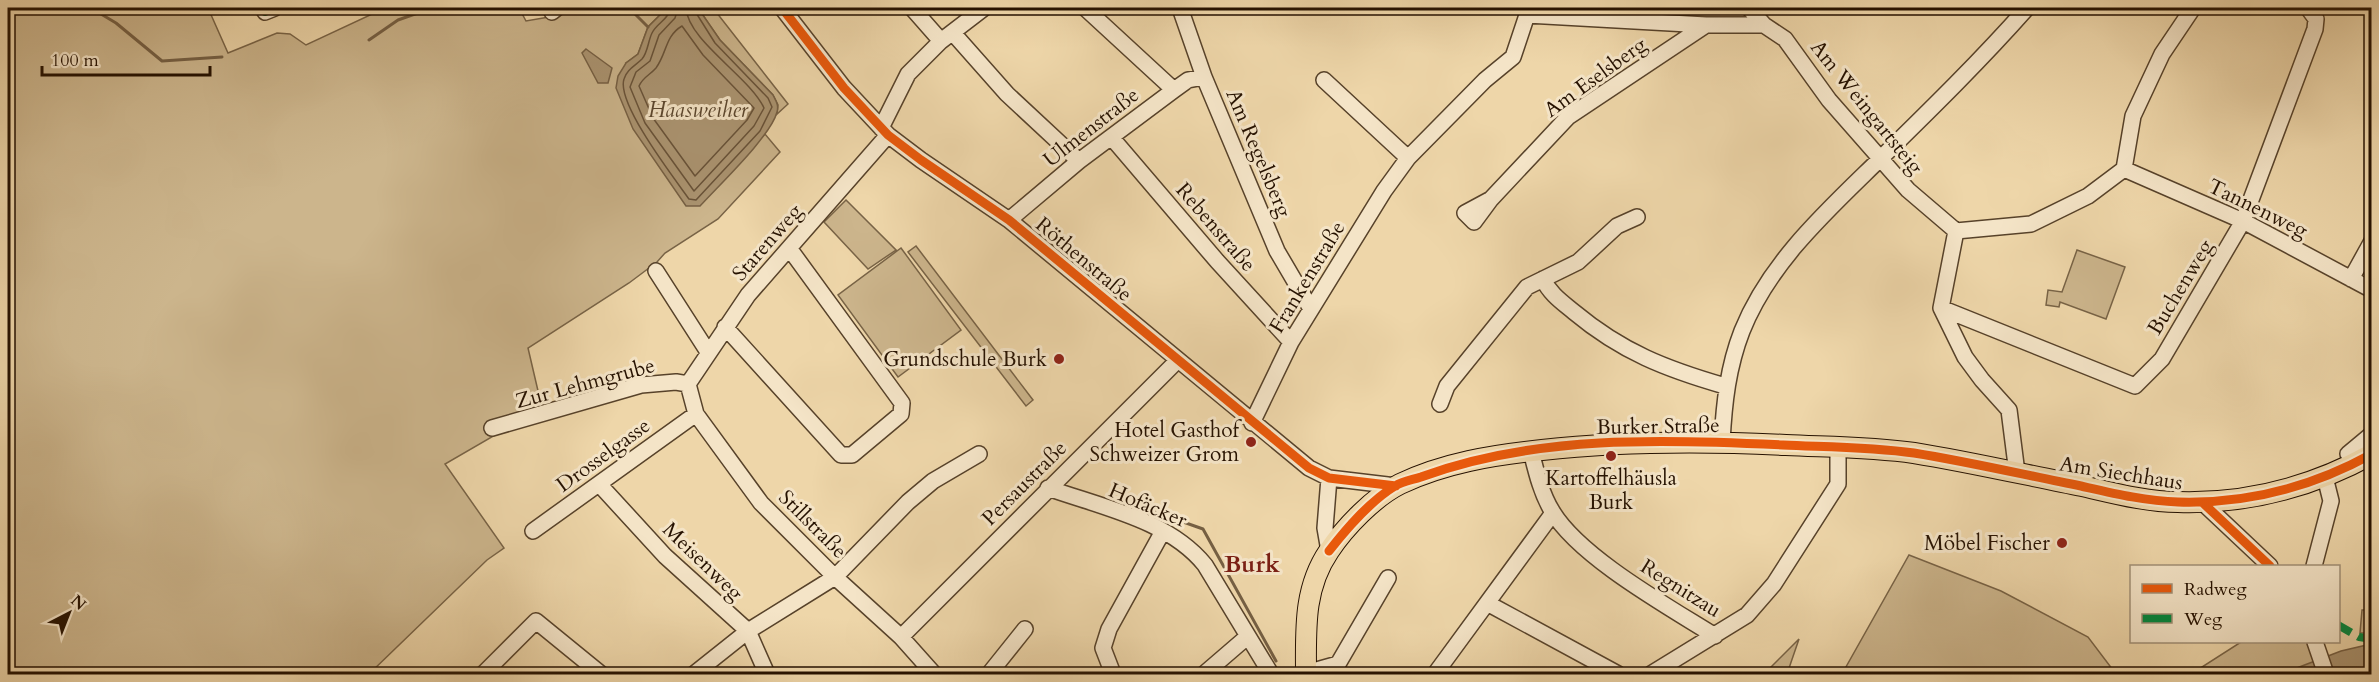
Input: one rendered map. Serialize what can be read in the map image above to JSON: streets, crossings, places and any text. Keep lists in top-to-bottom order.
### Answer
{
  "streets": {
    "main road": ["Burker Straße", "Am Siechhaus"],
    "street": [
      "Am Eselsberg",
      "Am Weingartsteig",
      "Ulmenstraße",
      "Am Regelsberg",
      "Tannenweg",
      "Rebenstraße",
      "Starenweg",
      "Röthenstraße",
      "Frankenstraße",
      "Buchenweg",
      "Zur Lehmgrube",
      "Drosselgasse",
      "Persaustraße",
      "Hofäcker",
      "Stillstraße",
      "Meisenweg",
      "Regnitzau"
    ]
  },
  "crossings": [
    ["Am Eselsberg", "Frankenstraße"],
    ["Am Weingartsteig", "Frankenstraße"],
    ["Ulmenstraße", "Am Regelsberg"],
    ["Ulmenstraße", "Rebenstraße"],
    ["Ulmenstraße", "Röthenstraße"],
    ["Am Regelsberg", "Frankenstraße"],
    ["Tannenweg", "Buchenweg"],
    ["Rebenstraße", "Frankenstraße"],
    ["Starenweg", "Röthenstraße"],
    ["Starenweg", "Zur Lehmgrube"],
    ["Starenweg", "Stillstraße"],
    ["Röthenstraße", "Frankenstraße"],
    ["Röthenstraße", "Burker Straße"],
    ["Röthenstraße", "Persaustraße"],
    ["Zur Lehmgrube", "Stillstraße"],
    ["Burker Straße", "Am Siechhaus"],
    ["Burker Straße", "Regnitzau"],
    ["Drosselgasse", "Stillstraße"],
    ["Drosselgasse", "Meisenweg"],
    ["Persaustraße", "Hofäcker"],
    ["Persaustraße", "Stillstraße"]
  ],
  "districts": ["Burk"],
  "water": ["Haasweiher"],
  "places": [
    "Grundschule Burk",
    "Hotel Gasthof Schweizer Grom",
    "Kartoffelhäusla Burk",
    "Möbel Fischer"
  ],
  "legend": ["Radweg", "Weg"],
  "scale_bar": "100 m",
  "north": "top right"
}
